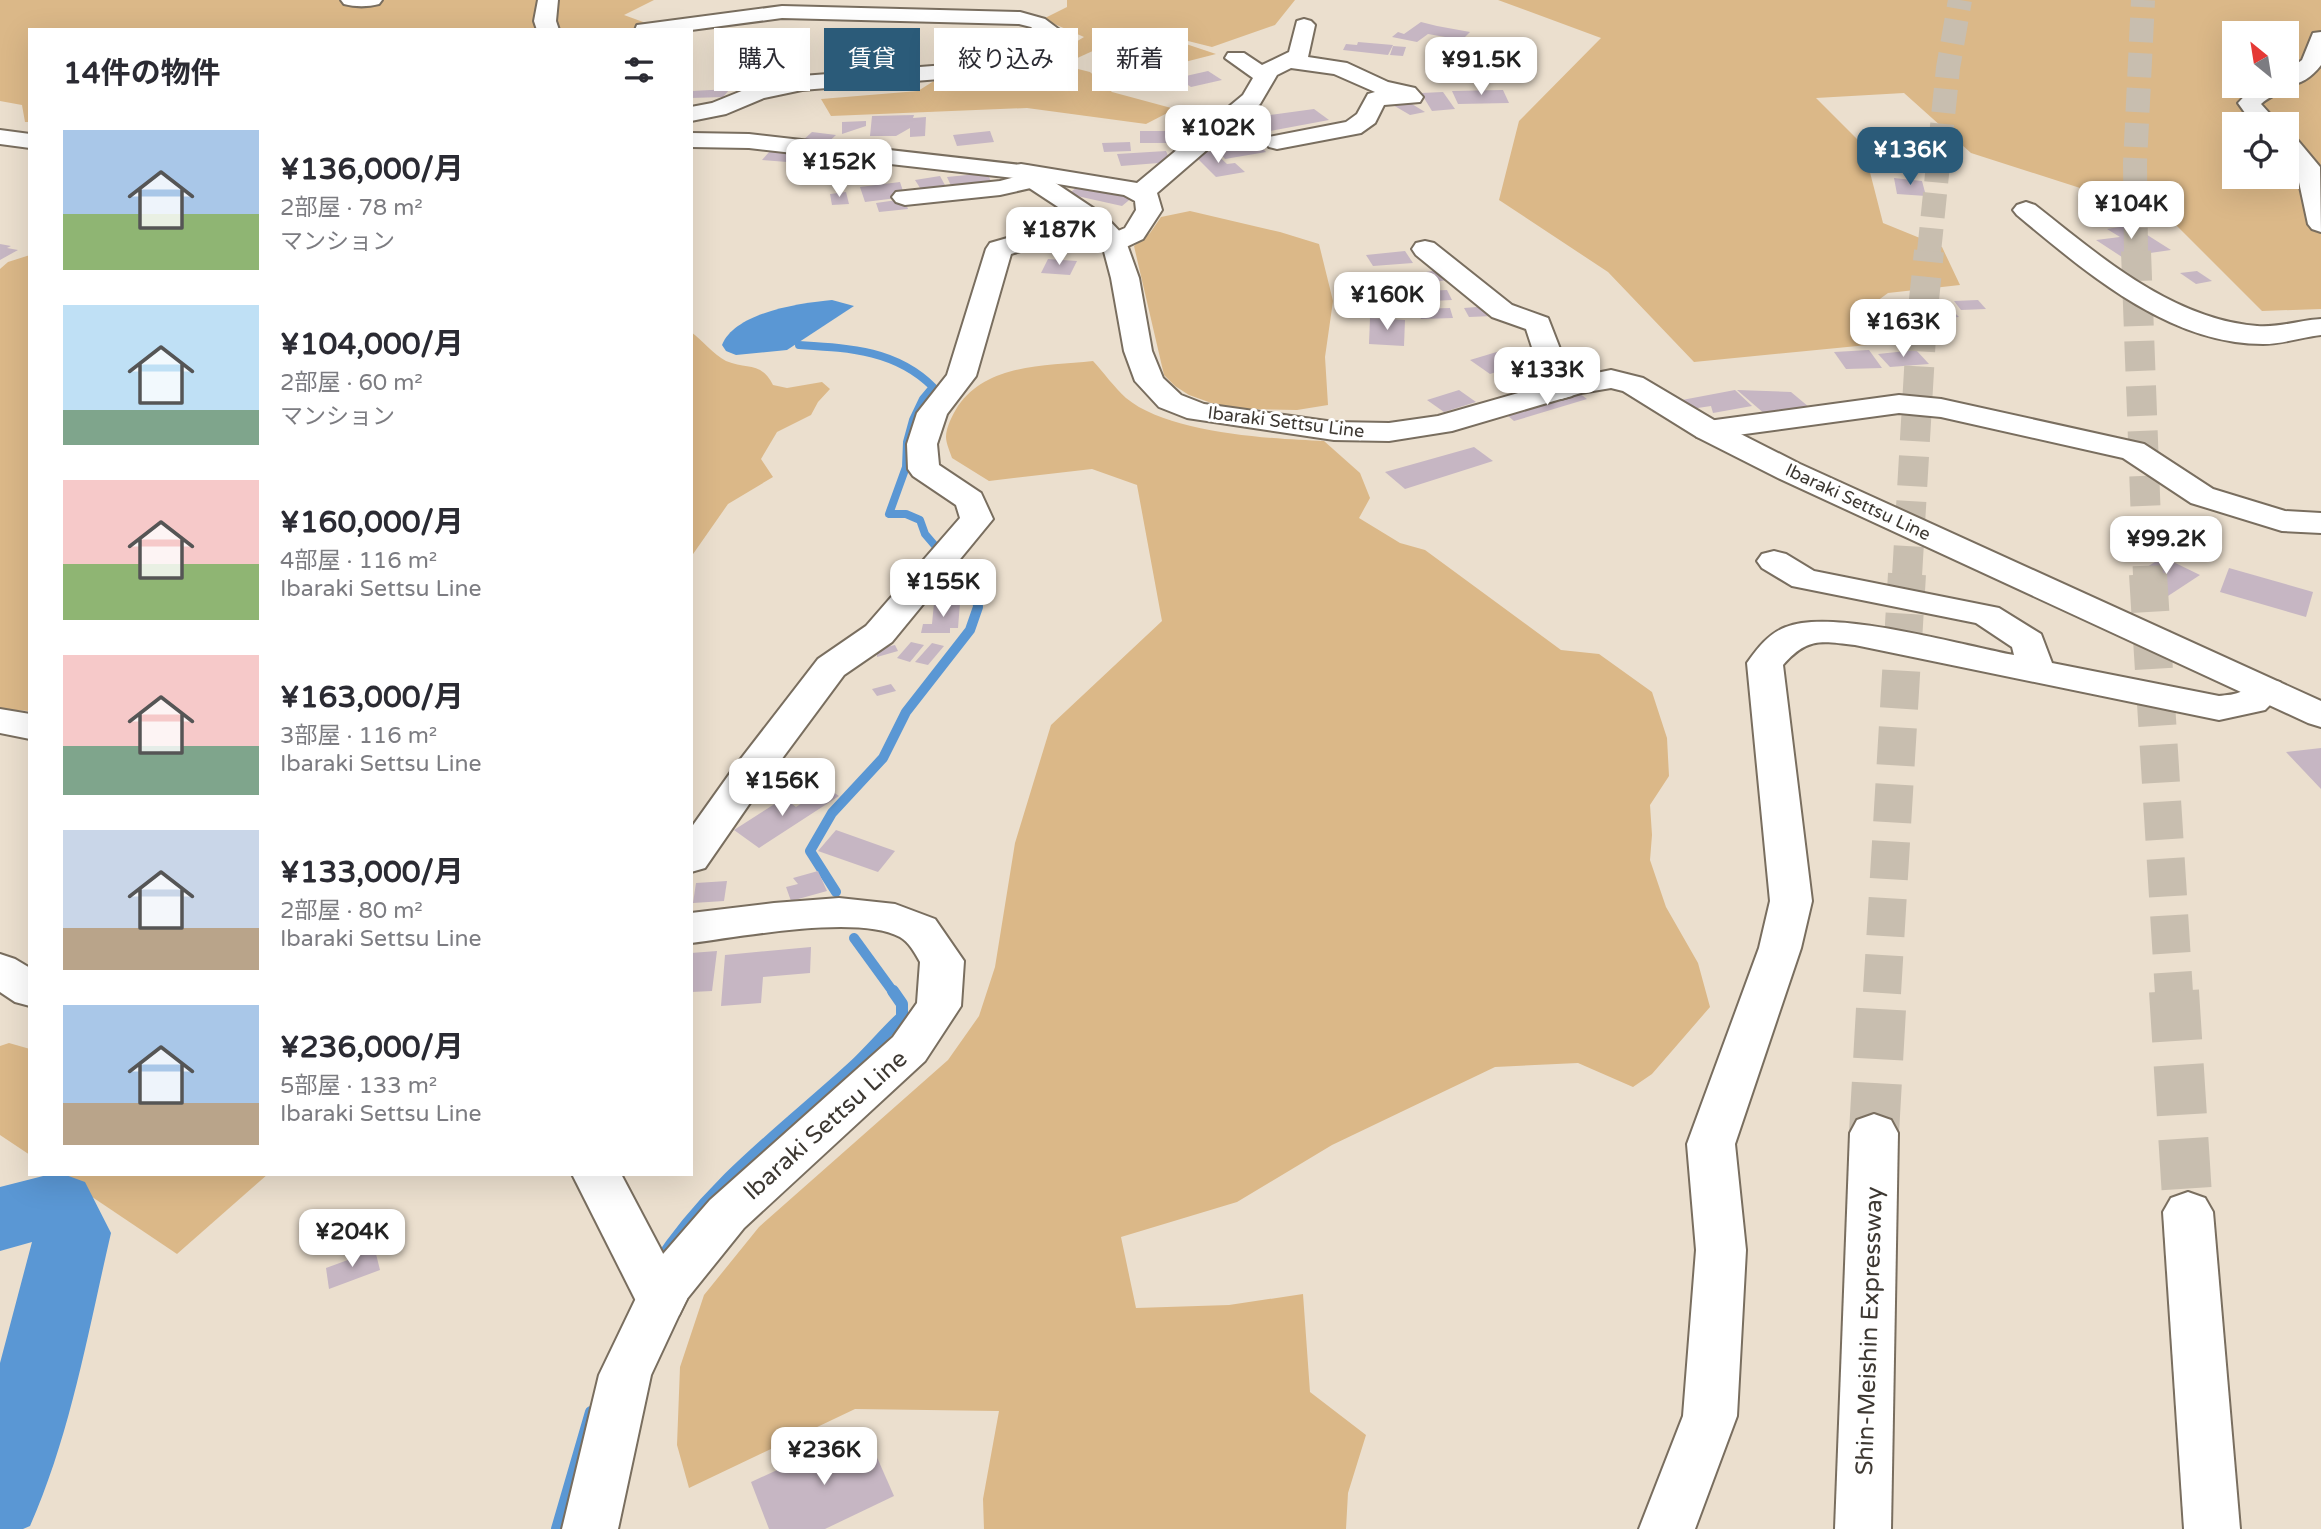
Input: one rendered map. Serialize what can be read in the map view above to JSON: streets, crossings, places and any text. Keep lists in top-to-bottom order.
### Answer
{
  "streets": {
    "main road": ["Ibaraki Settsu Line", "Shin-Meishin Expressway"]
  },
  "north": "top left",
  "page": {
    "chip": [
      "購入",
      "賃貸",
      "絞り込み",
      "新着"
    ],
    "heading": "14件の物件",
    "price": [
      "¥91.5K",
      "¥102K",
      "¥136K",
      "¥152K",
      "¥104K",
      "¥187K",
      "¥160K",
      "¥163K",
      "¥133K",
      "¥99.2K",
      "¥155K",
      "¥156K",
      "¥204K",
      "¥236K"
    ],
    "list": [
      {
        "name": "¥136,000/月",
        "note": "2部屋 · 78 m² · マンション"
      },
      {
        "name": "¥104,000/月",
        "note": "2部屋 · 60 m² · マンション"
      },
      {
        "name": "¥160,000/月",
        "note": "4部屋 · 116 m² · Ibaraki Settsu Line"
      },
      {
        "name": "¥163,000/月",
        "note": "3部屋 · 116 m² · Ibaraki Settsu Line"
      },
      {
        "name": "¥133,000/月",
        "note": "2部屋 · 80 m² · Ibaraki Settsu Line"
      },
      {
        "name": "¥236,000/月",
        "note": "5部屋 · 133 m² · Ibaraki Settsu Line"
      }
    ]
  }
}
